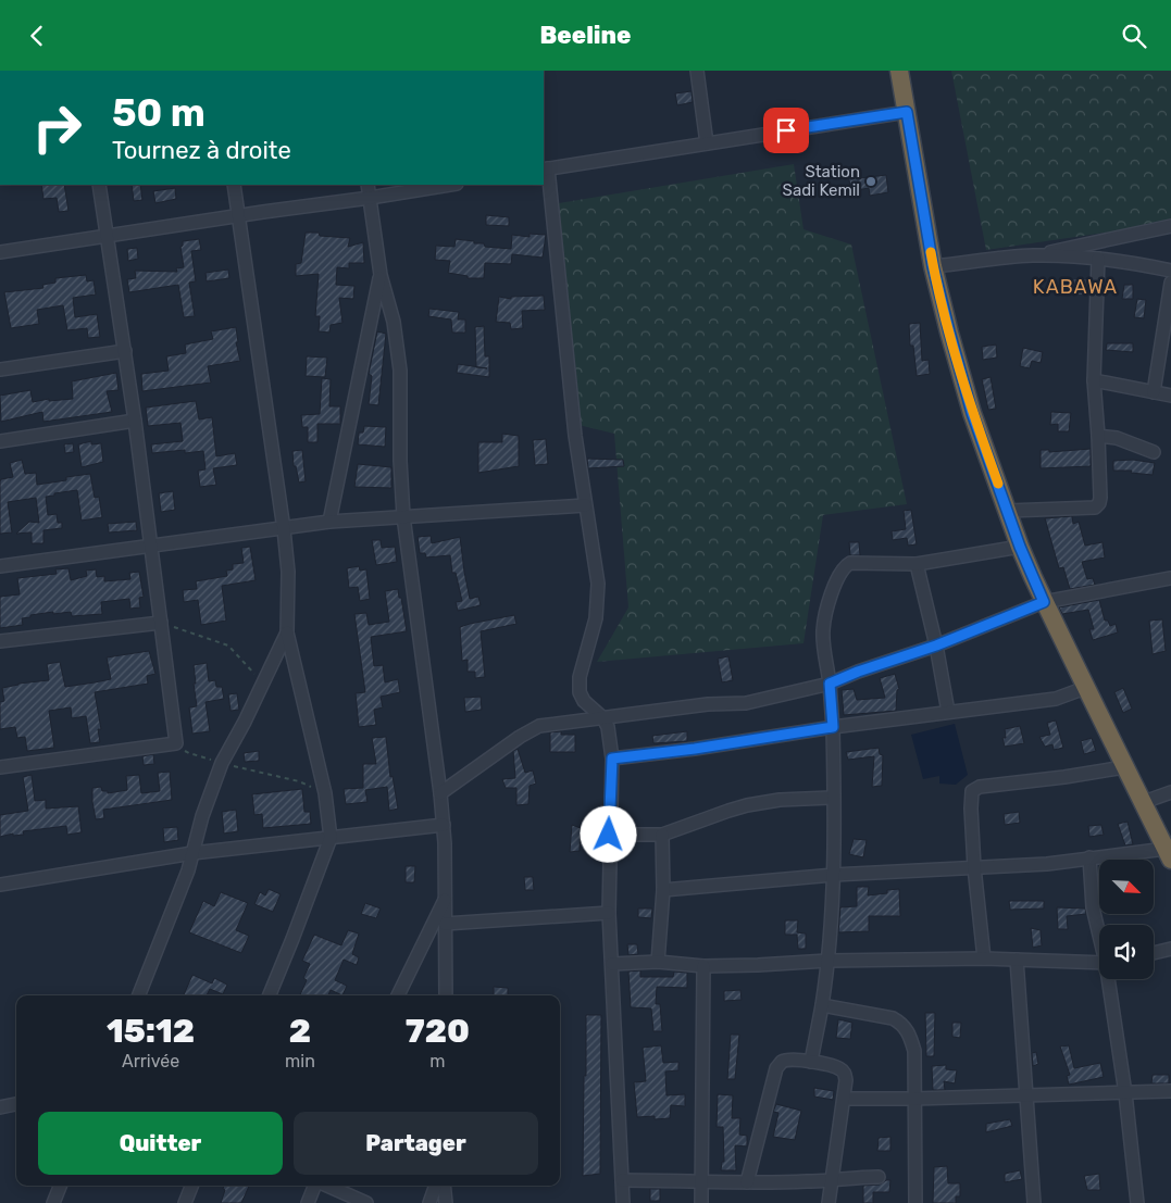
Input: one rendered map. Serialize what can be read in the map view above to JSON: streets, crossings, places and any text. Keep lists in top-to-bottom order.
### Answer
{
  "districts": ["KABAWA"],
  "places": ["Station Sadi Kemil"],
  "north": "bottom right",
  "page": {
    "header": "Beeline",
    "turn": ["50 m", "Tournez à droite"],
    "eta": [
      "15:12",
      "Arrivée",
      "2",
      "min",
      "720",
      "m"
    ],
    "buttons": ["Quitter", "Partager"]
  }
}
